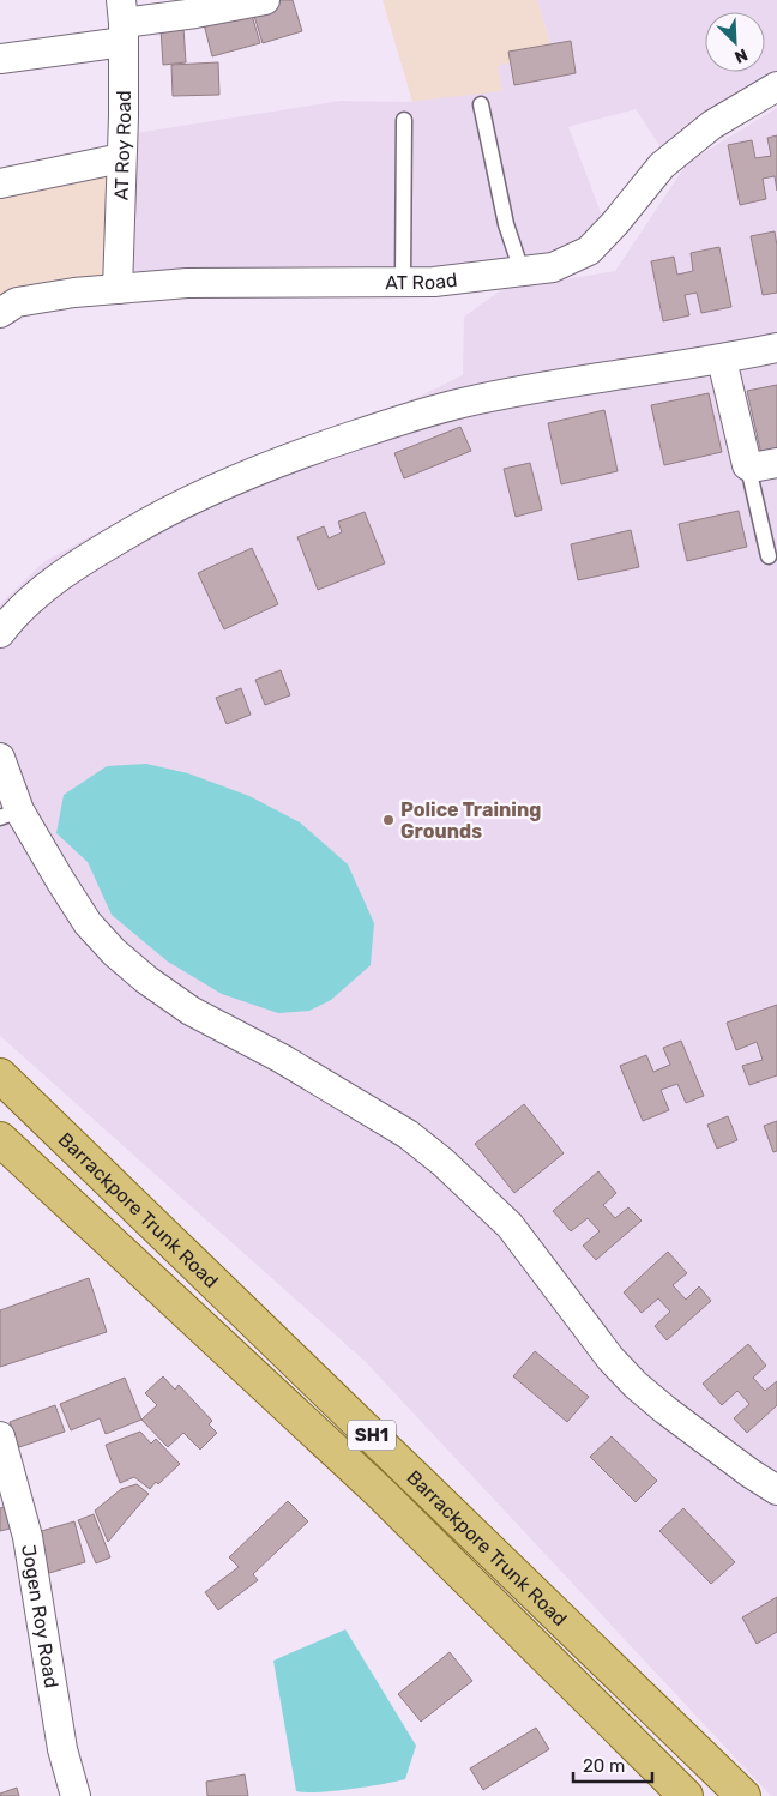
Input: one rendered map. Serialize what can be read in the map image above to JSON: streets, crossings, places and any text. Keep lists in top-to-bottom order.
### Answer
{
  "streets": {
    "main road": ["Barrackpore Trunk Road", "SH1"],
    "street": ["AT Roy Road", "AT Road", "Jogen Roy Road"]
  },
  "crossings": [
    ["AT Roy Road", "AT Road"]
  ],
  "places": ["Police Training Grounds"],
  "scale_bar": "20 m",
  "north": "bottom right"
}
